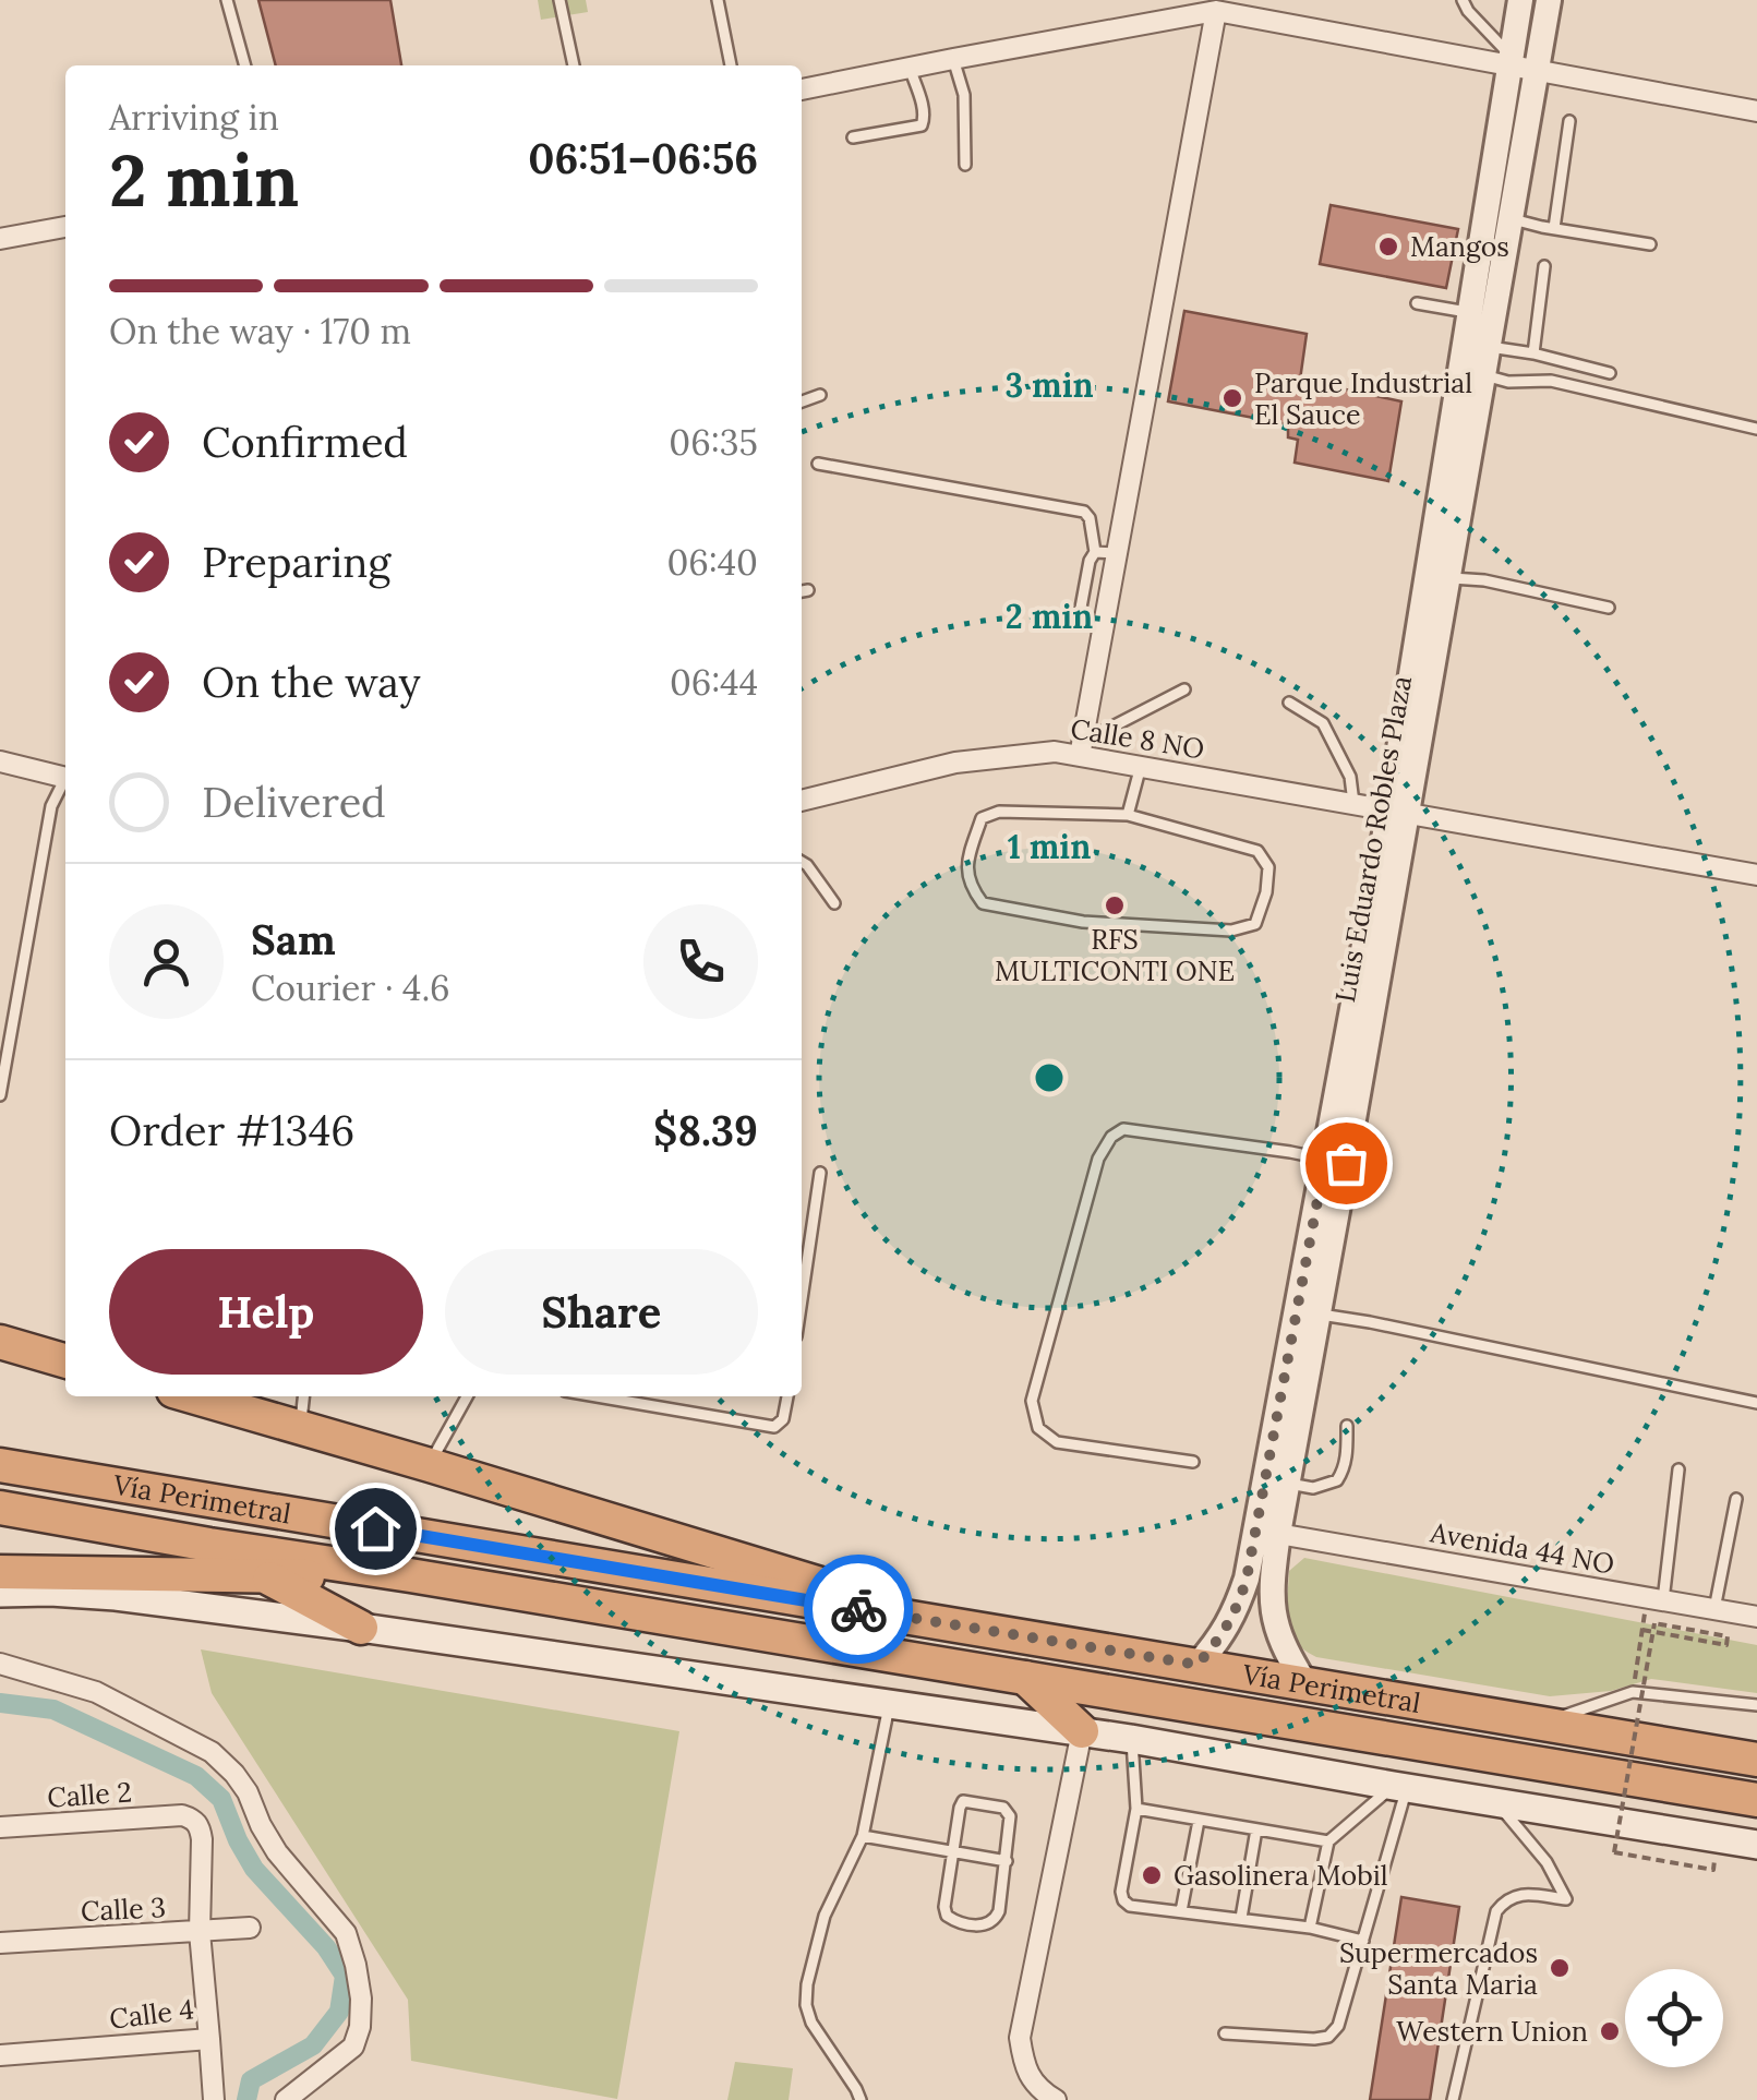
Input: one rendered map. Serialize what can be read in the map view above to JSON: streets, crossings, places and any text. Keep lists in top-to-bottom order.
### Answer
{
  "streets": {
    "highway": ["Vía Perimetral"],
    "street": [
      "Calle 8 NO",
      "Luis Eduardo Robles Plaza",
      "Avenida 44 NO",
      "Calle 2",
      "Calle 3",
      "Calle 4"
    ]
  },
  "crossings": [
    ["Calle 8 NO", "Luis Eduardo Robles Plaza"],
    ["Luis Eduardo Robles Plaza", "Vía Perimetral"],
    ["Luis Eduardo Robles Plaza", "Avenida 44 NO"],
    ["Calle 2", "Calle 4"],
    ["Calle 3", "Calle 4"]
  ],
  "places": [
    "Mangos",
    "Parque Industrial El Sauce",
    "RFS MULTICONTI ONE",
    "Gasolinera Mobil",
    "Supermercados Santa Maria",
    "Western Union"
  ],
  "page": {
    "heading": ["2 min", "Arriving in", "06:51–06:56"],
    "panel": [
      "Sam",
      "Courier · 4.6",
      "Order #1346",
      "$8.39"
    ],
    "bar": "On the way · 170 m",
    "list": [
      ["Confirmed", "06:35"],
      ["Preparing", "06:40"],
      ["On the way", "06:44"],
      "Delivered"
    ],
    "buttons": ["Help", "Share"]
  },
  "rings": ["3 min", "2 min", "1 min"]
}
